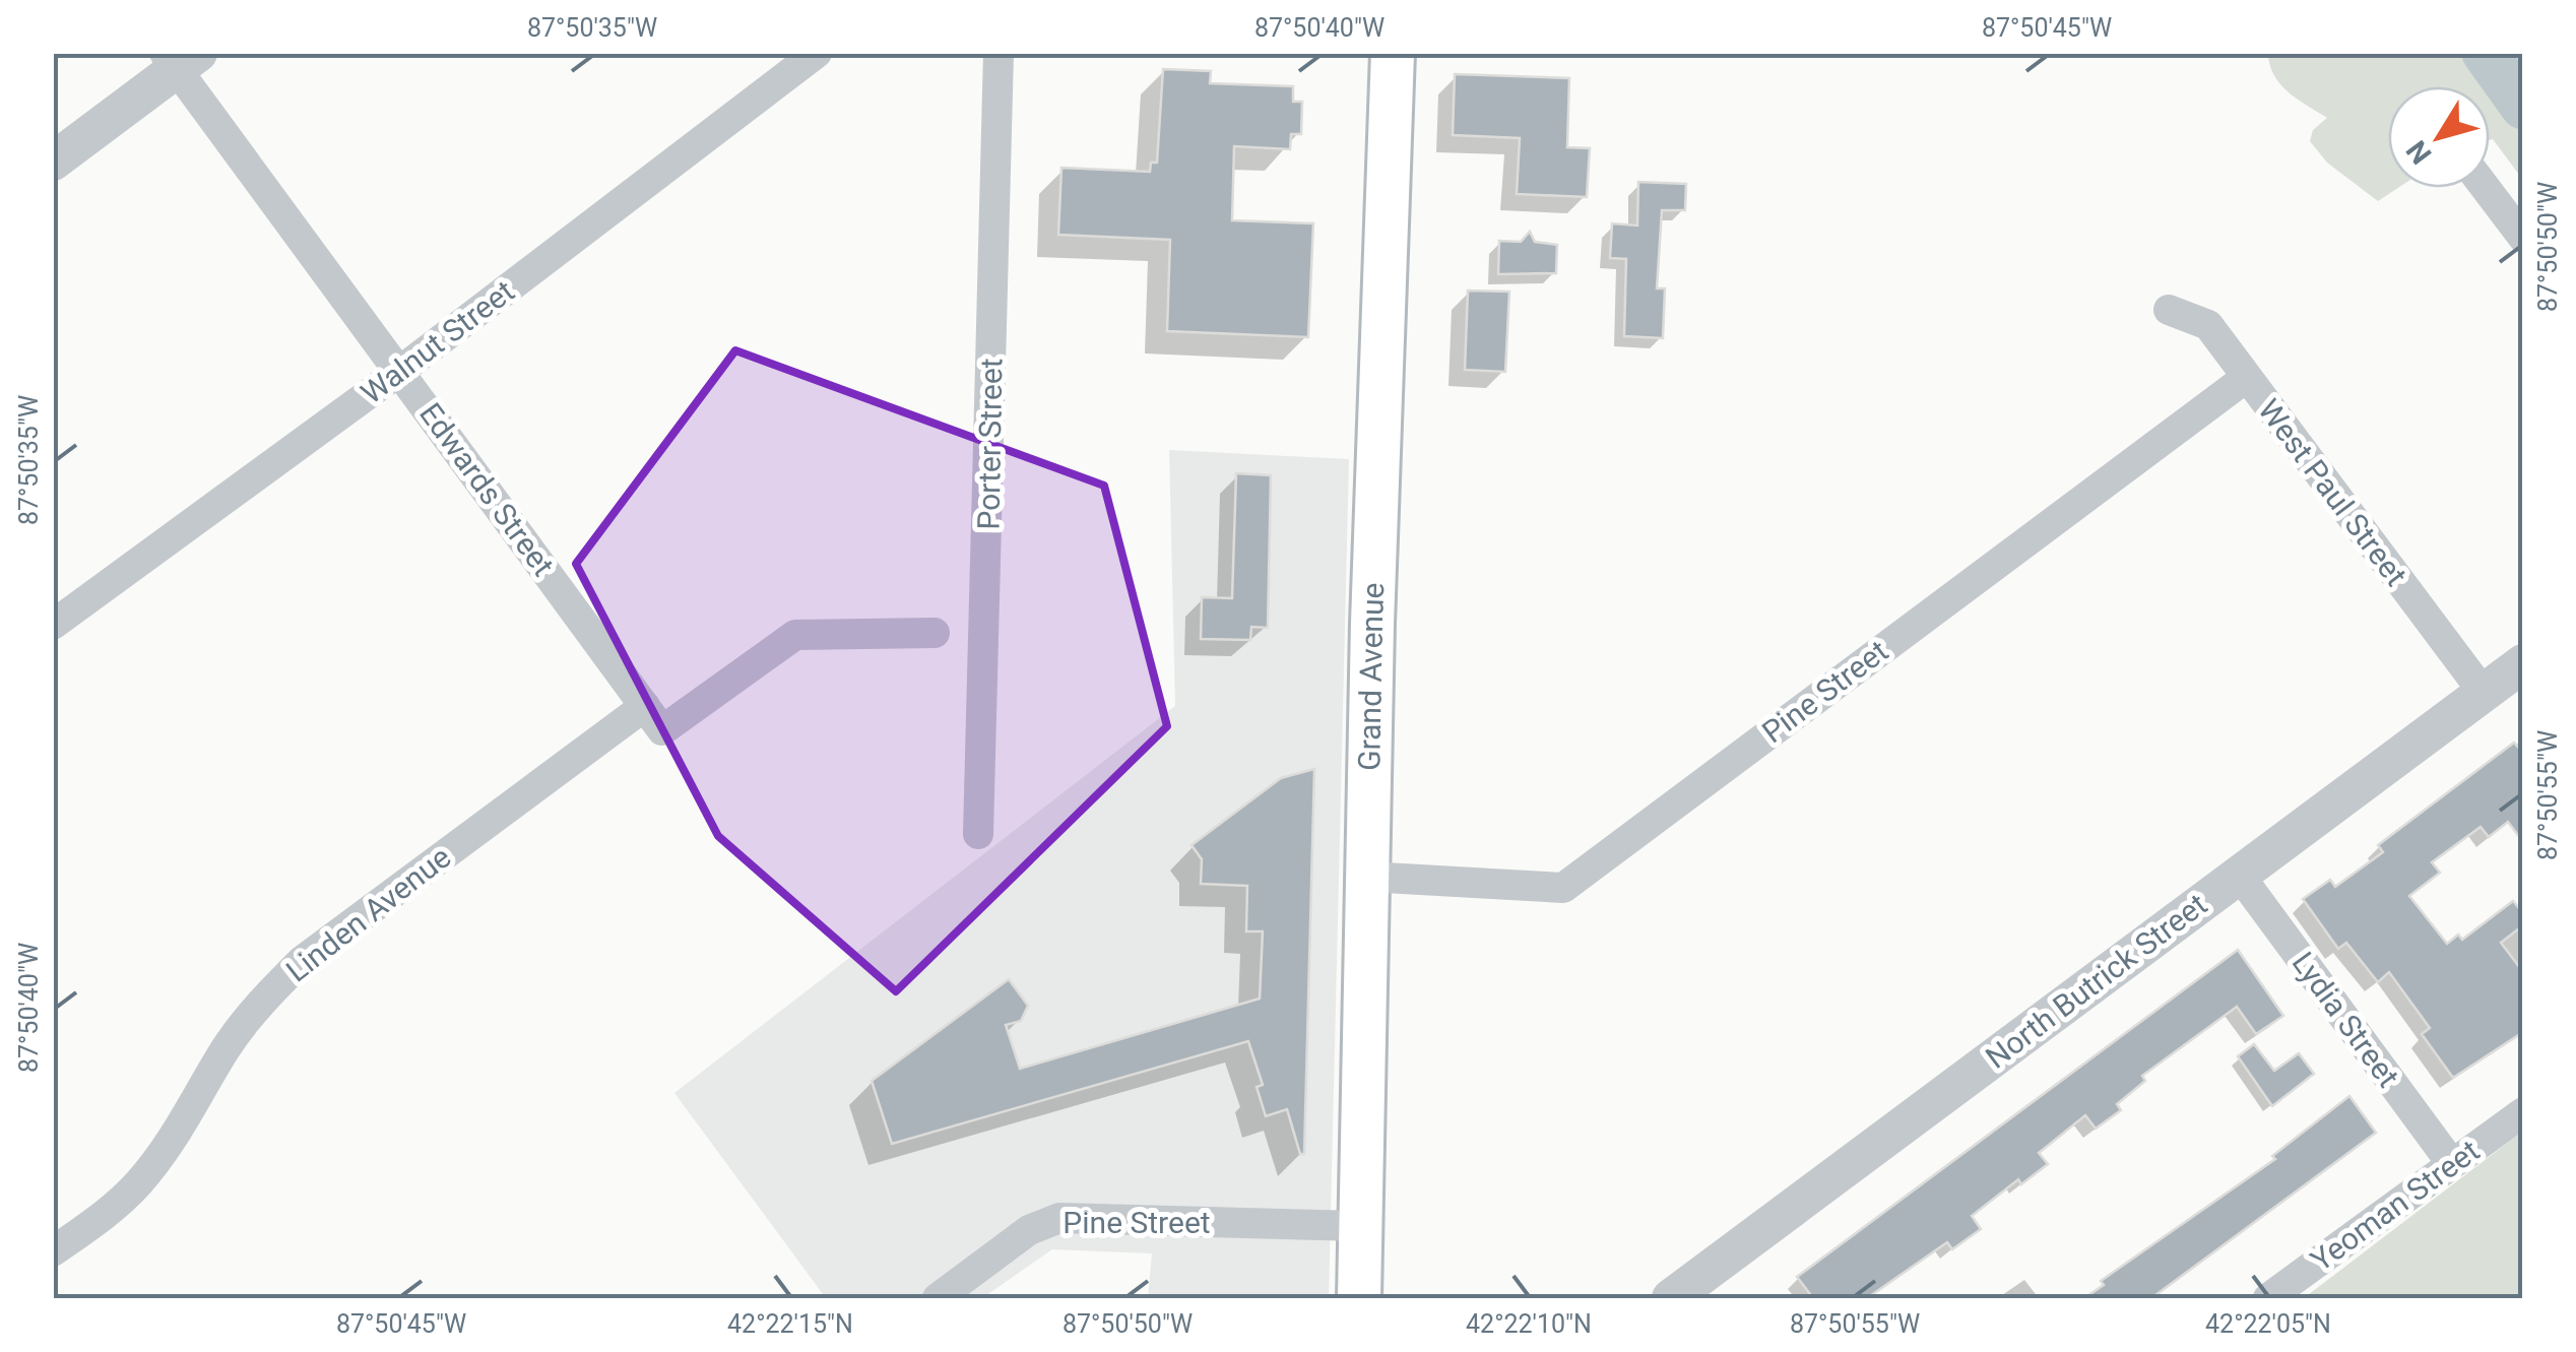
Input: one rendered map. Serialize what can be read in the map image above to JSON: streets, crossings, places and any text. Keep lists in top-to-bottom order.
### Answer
{
  "streets": {
    "main road": ["Grand Avenue"],
    "street": [
      "Walnut Street",
      "Porter Street",
      "Edwards Street",
      "West Paul Street",
      "Pine Street",
      "Linden Avenue",
      "North Butrick Street",
      "Lydia Street",
      "Yeoman Street"
    ]
  },
  "crossings": [
    ["Walnut Street", "Edwards Street"],
    ["Edwards Street", "Linden Avenue"],
    ["West Paul Street", "Pine Street"],
    ["West Paul Street", "North Butrick Street"],
    ["Grand Avenue", "Pine Street"],
    ["North Butrick Street", "Lydia Street"],
    ["Lydia Street", "Yeoman Street"]
  ],
  "north": "bottom left",
  "coordinates": [
    "87°50'35\"W",
    "87°50'40\"W",
    "87°50'45\"W",
    "87°50'50\"W",
    "87°50'55\"W",
    "42°22'15\"N",
    "42°22'10\"N",
    "42°22'05\"N"
  ]
}
